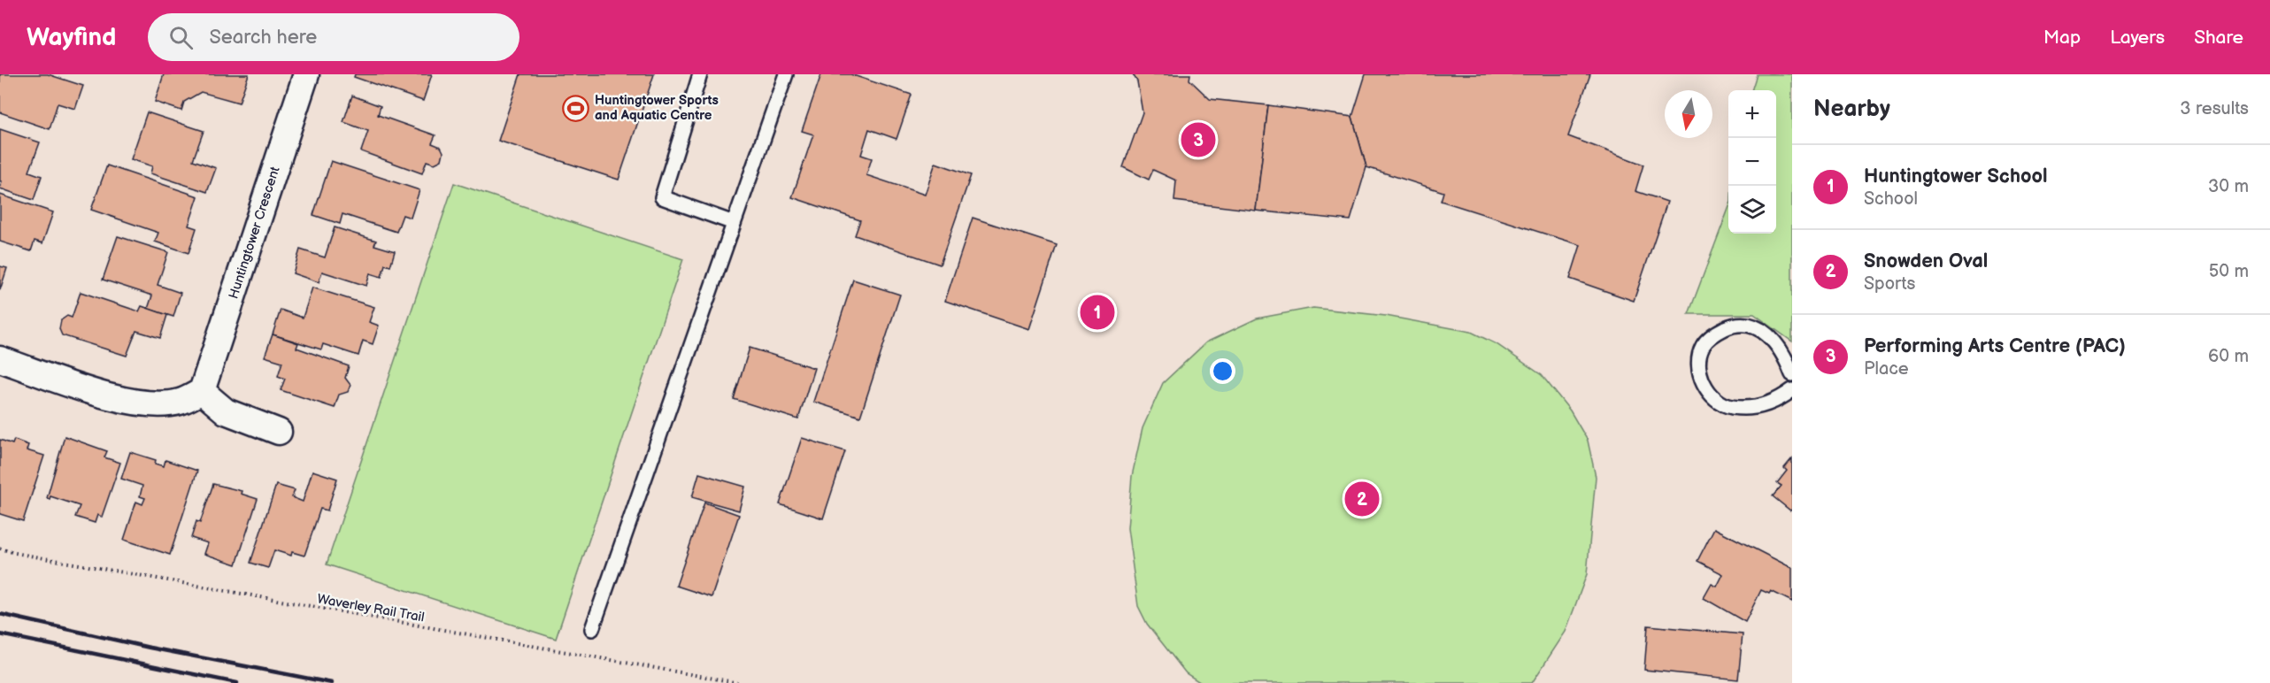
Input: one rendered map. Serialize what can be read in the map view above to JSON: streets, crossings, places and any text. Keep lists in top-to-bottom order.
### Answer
{
  "streets": {
    "street": ["Huntingtower Crescent"],
    "path": ["Waverley Rail Trail"]
  },
  "places": {
    "sports": ["Huntingtower Sports and Aquatic Centre"]
  },
  "north": "bottom",
  "page": {
    "header": "Wayfind",
    "search": "Search here",
    "nav": ["Map", "Layers", "Share"],
    "heading": ["Nearby", "3 results"],
    "map_buttons": ["+", "−"],
    "pins": ["3", "1", "2"],
    "list": [
      {
        "mark": "1",
        "name": "Huntingtower School",
        "note": "School",
        "value": "30 m"
      },
      {
        "mark": "2",
        "name": "Snowden Oval",
        "note": "Sports",
        "value": "50 m"
      },
      {
        "mark": "3",
        "name": "Performing Arts Centre (PAC)",
        "note": "Place",
        "value": "60 m"
      }
    ]
  }
}
